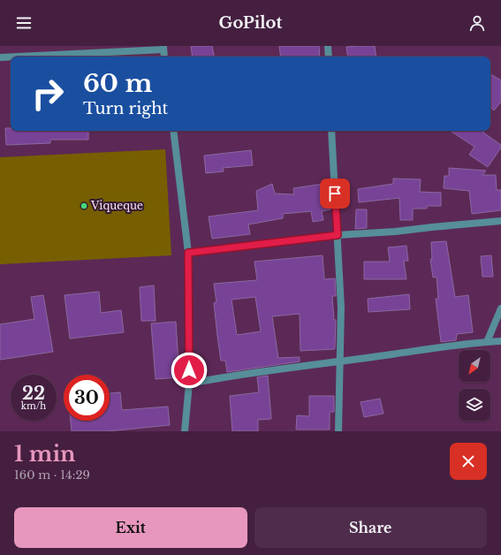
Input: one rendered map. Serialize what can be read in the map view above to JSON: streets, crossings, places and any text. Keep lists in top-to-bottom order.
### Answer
{
  "places": ["Viqueque"],
  "north": "bottom left",
  "page": {
    "header": "GoPilot",
    "turn": ["60 m", "Turn right"],
    "speed": "22 km/h",
    "limit": "30",
    "heading": ["1 min", "160 m · 14:29"],
    "buttons": ["Exit", "Share"]
  }
}
